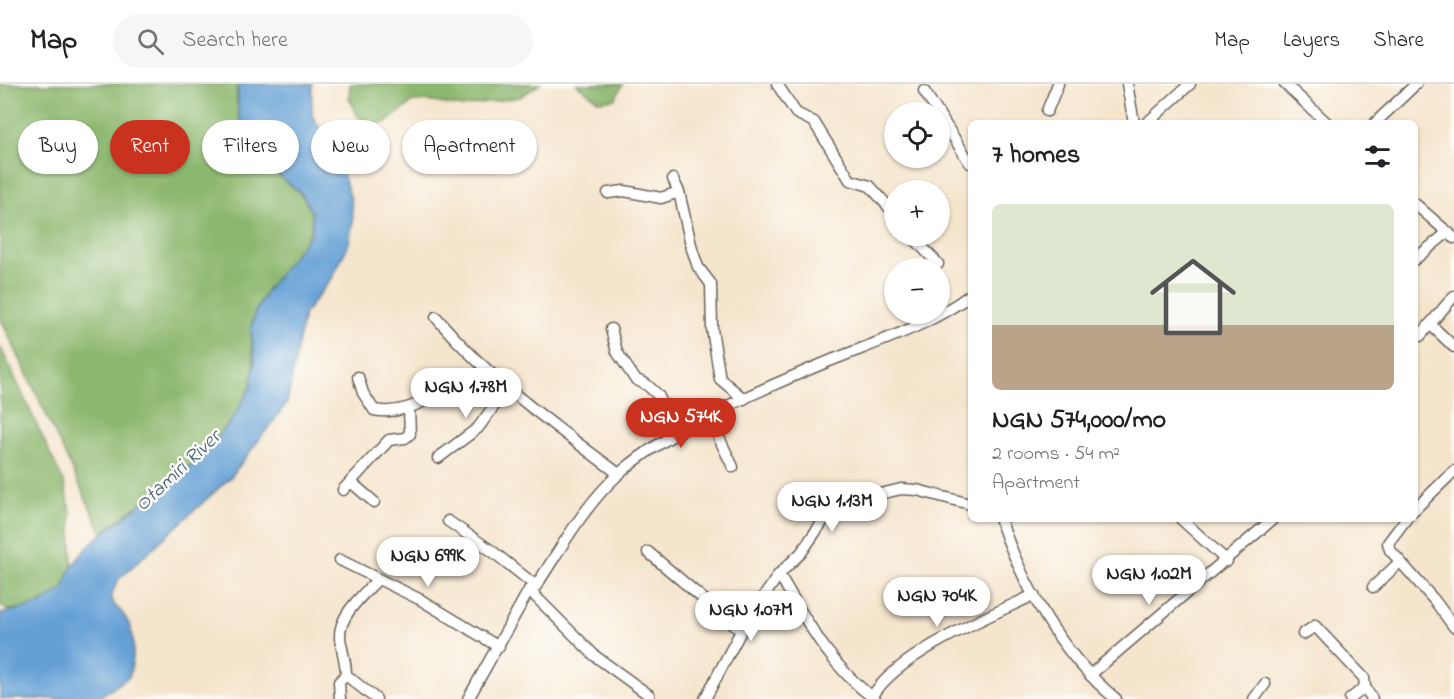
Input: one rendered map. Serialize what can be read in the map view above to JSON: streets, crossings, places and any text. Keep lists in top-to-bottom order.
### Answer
{
  "water": ["Otamiri River"],
  "page": {
    "header": "Map",
    "search": "Search here",
    "nav": ["Map", "Layers", "Share"],
    "map_buttons": ["+", "−"],
    "chip": [
      "Buy",
      "Rent",
      "Filters",
      "New",
      "Apartment"
    ],
    "heading": "7 homes",
    "list": [
      {
        "name": "NGN 574,000/mo",
        "note": "2 rooms · 54 m² · Apartment"
      }
    ],
    "price": [
      "NGN 1.78M",
      "NGN 574K",
      "NGN 1.13M",
      "NGN 699K",
      "NGN 1.02M",
      "NGN 704K",
      "NGN 1.07M"
    ]
  }
}
